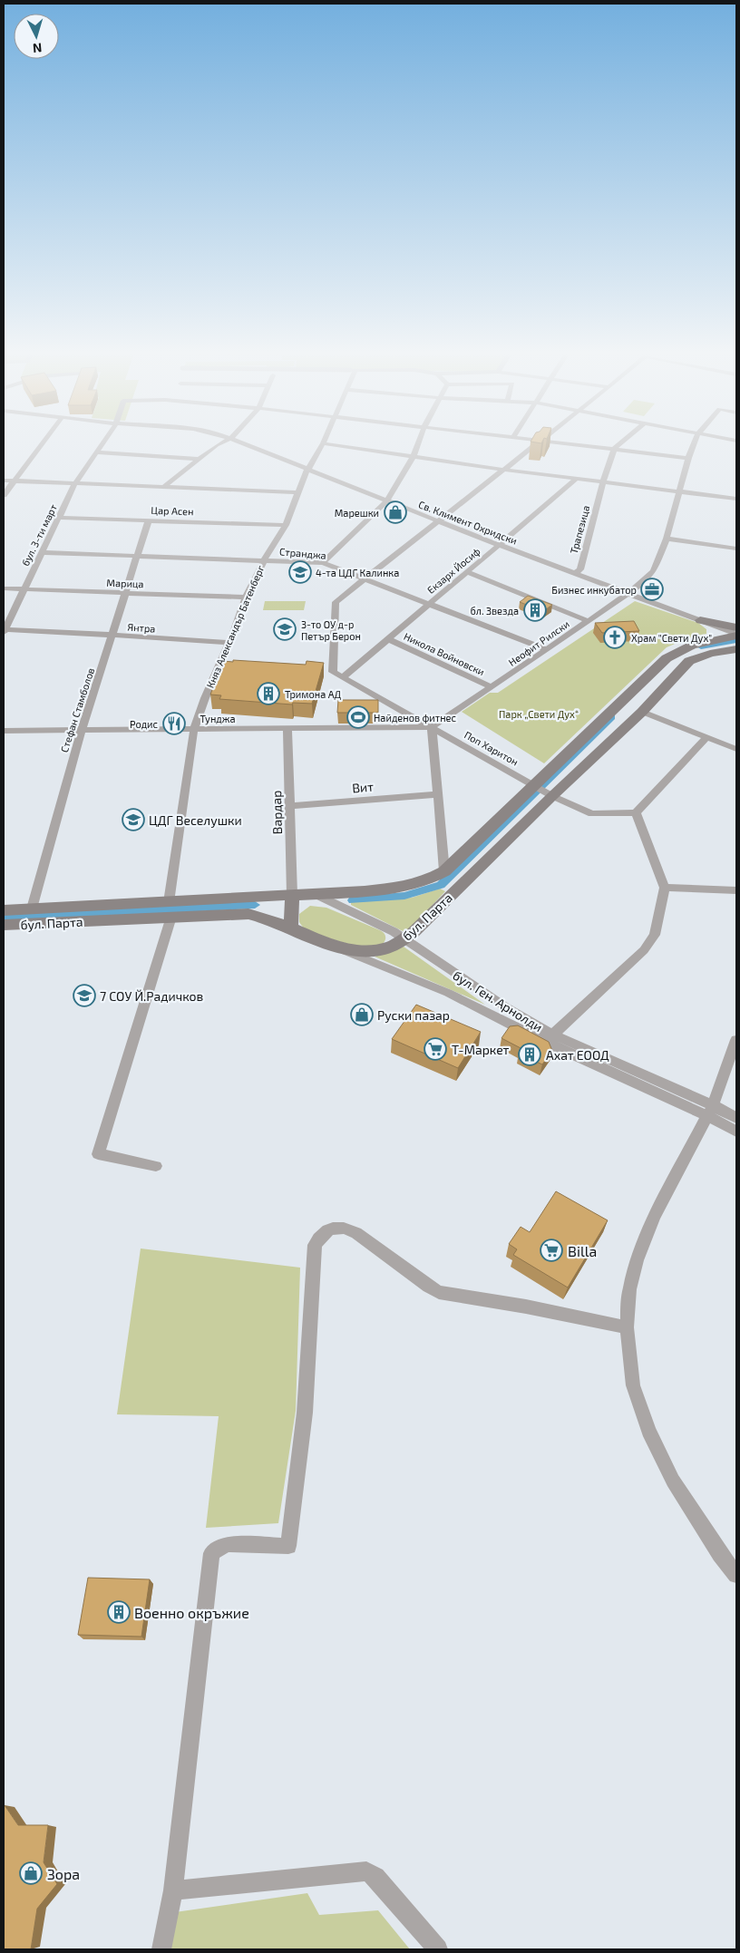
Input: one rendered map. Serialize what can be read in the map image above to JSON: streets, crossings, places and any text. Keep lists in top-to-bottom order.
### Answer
{
  "streets": {
    "main road": ["бул. Парта"],
    "street": [
      "Цар Асен",
      "Св. Климент Охридски",
      "Трапезица",
      "бул. 3-ти март",
      "Странджа",
      "Екзарх Йосиф",
      "Марица",
      "Княз Александър Батенберг",
      "Янтра",
      "Неофит Рилски",
      "Никола Войновски",
      "Стефан Стамболов",
      "Тунджа",
      "Поп Харитон",
      "Вит",
      "Вардар",
      "бул. Ген. Арнолди"
    ]
  },
  "crossings": [
    ["Цар Асен", "бул. 3-ти март"],
    ["Цар Асен", "Княз Александър Батенберг"],
    ["Цар Асен", "Стефан Стамболов"],
    ["Св. Климент Охридски", "Трапезица"],
    ["Св. Климент Охридски", "Екзарх Йосиф"],
    ["Св. Климент Охридски", "Княз Александър Батенберг"],
    ["Св. Климент Охридски", "Неофит Рилски"],
    ["Св. Климент Охридски", "бул. Парта"],
    ["бул. 3-ти март", "Странджа"],
    ["бул. 3-ти март", "Марица"],
    ["бул. 3-ти март", "Янтра"],
    ["Странджа", "Екзарх Йосиф"],
    ["Странджа", "Княз Александър Батенберг"],
    ["Странджа", "Неофит Рилски"],
    ["Странджа", "Стефан Стамболов"],
    ["Екзарх Йосиф", "Никола Войновски"],
    ["Екзарх Йосиф", "Поп Харитон"],
    ["Марица", "Княз Александър Батенберг"],
    ["Марица", "Стефан Стамболов"],
    ["Княз Александър Батенберг", "Янтра"],
    ["Княз Александър Батенберг", "Тунджа"],
    ["Княз Александър Батенберг", "бул. Парта"],
    ["Янтра", "Стефан Стамболов"],
    ["Неофит Рилски", "Никола Войновски"],
    ["Неофит Рилски", "Тунджа"],
    ["Неофит Рилски", "Поп Харитон"],
    ["Стефан Стамболов", "Тунджа"],
    ["Стефан Стамболов", "бул. Парта"],
    ["Тунджа", "Поп Харитон"],
    ["Тунджа", "Вардар"],
    ["Поп Харитон", "бул. Парта"],
    ["Вит", "Вардар"],
    ["Вардар", "бул. Парта"],
    ["бул. Парта", "бул. Ген. Арнолди"]
  ],
  "parks": ["Парк „Свети Дух“"],
  "places": {
    "shop": ["Марешки", "Руски пазар", "Зора"],
    "school or university": [
      "4-та ЦДГ Калинка",
      "3-то ОУ д-р Петър Берон",
      "ЦДГ Веселушки",
      "7 СОУ Й.Радичков"
    ],
    "office": ["Бизнес инкубатор"],
    "building": [
      "бл. Звезда",
      "Тримона АД",
      "Ахат ЕООД",
      "Военно окръжие"
    ],
    "church": ["Храм \"Свети Дух\""],
    "sports": ["Найденов фитнес"],
    "restaurant": ["Родис"],
    "supermarket": ["Т-Маркет", "Billa"]
  },
  "north": "bottom"
}
